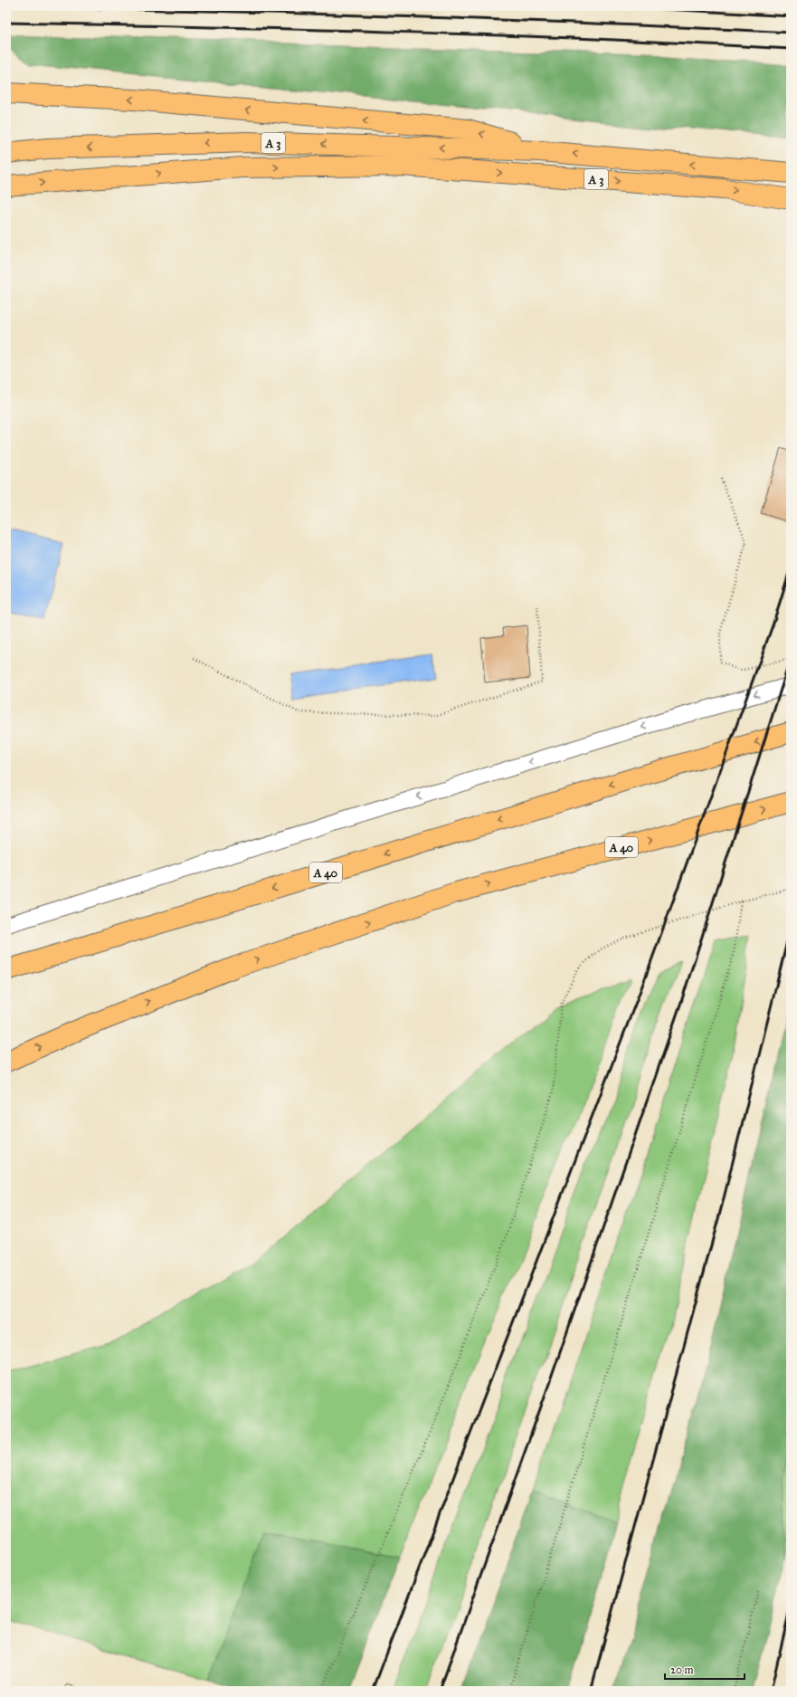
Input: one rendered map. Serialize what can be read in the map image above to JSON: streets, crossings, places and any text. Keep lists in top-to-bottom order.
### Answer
{
  "streets": {
    "highway": ["A 3", "A 40"]
  },
  "scale_bar": "20 m"
}
